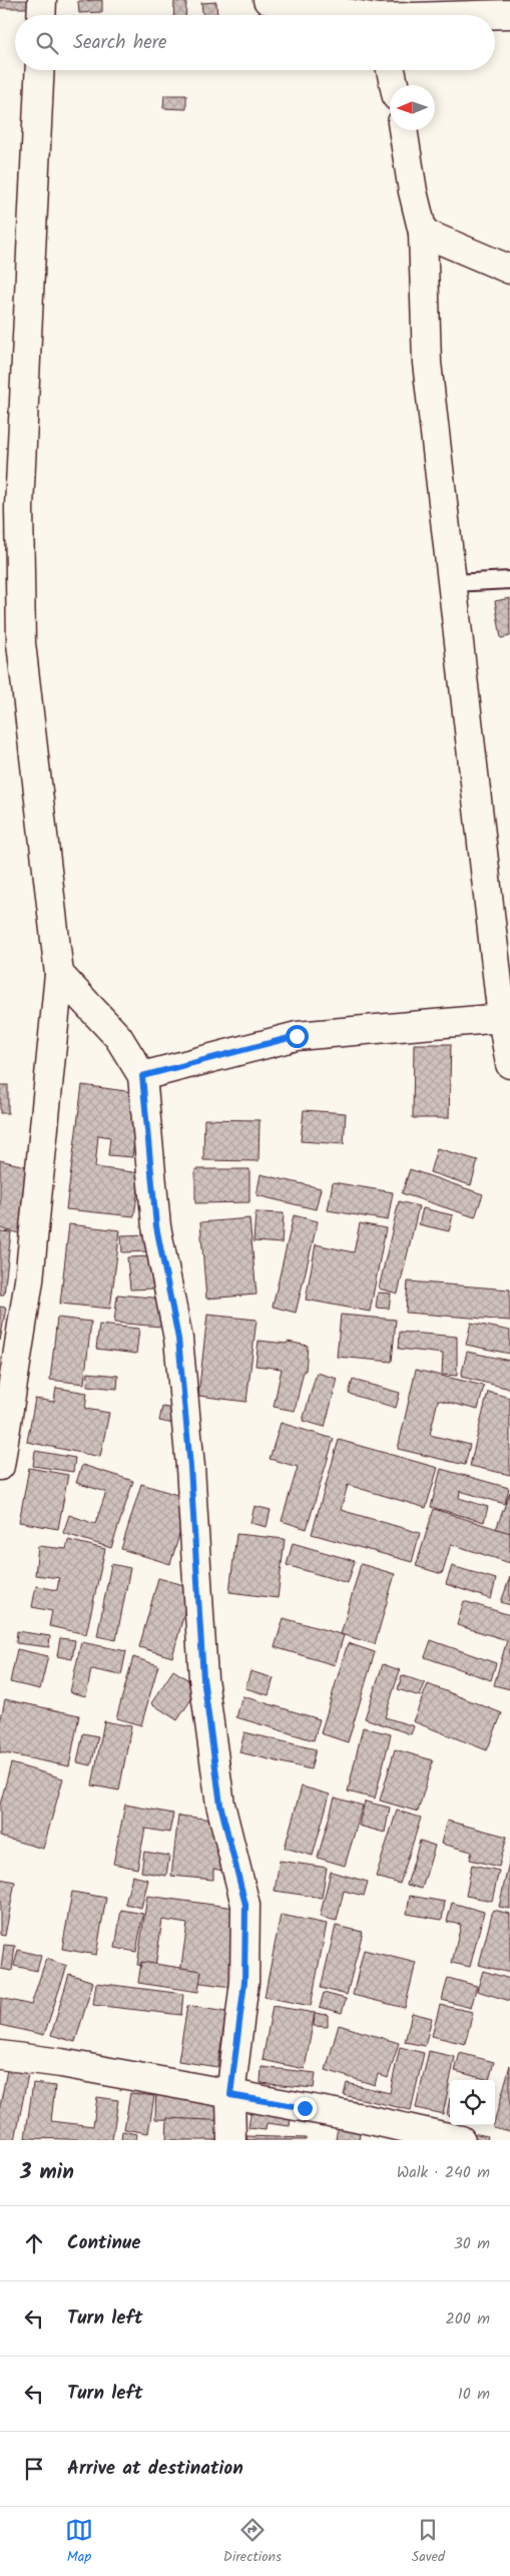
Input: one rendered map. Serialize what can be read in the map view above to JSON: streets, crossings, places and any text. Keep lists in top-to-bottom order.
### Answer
{
  "north": "left",
  "page": {
    "search": "Search here",
    "heading": ["3 min", "Walk · 240 m"],
    "list": [
      ["Continue", "30 m"],
      ["Turn left", "200 m"],
      ["Turn left", "10 m"],
      "Arrive at destination"
    ],
    "nav": ["Map", "Directions", "Saved"]
  }
}
